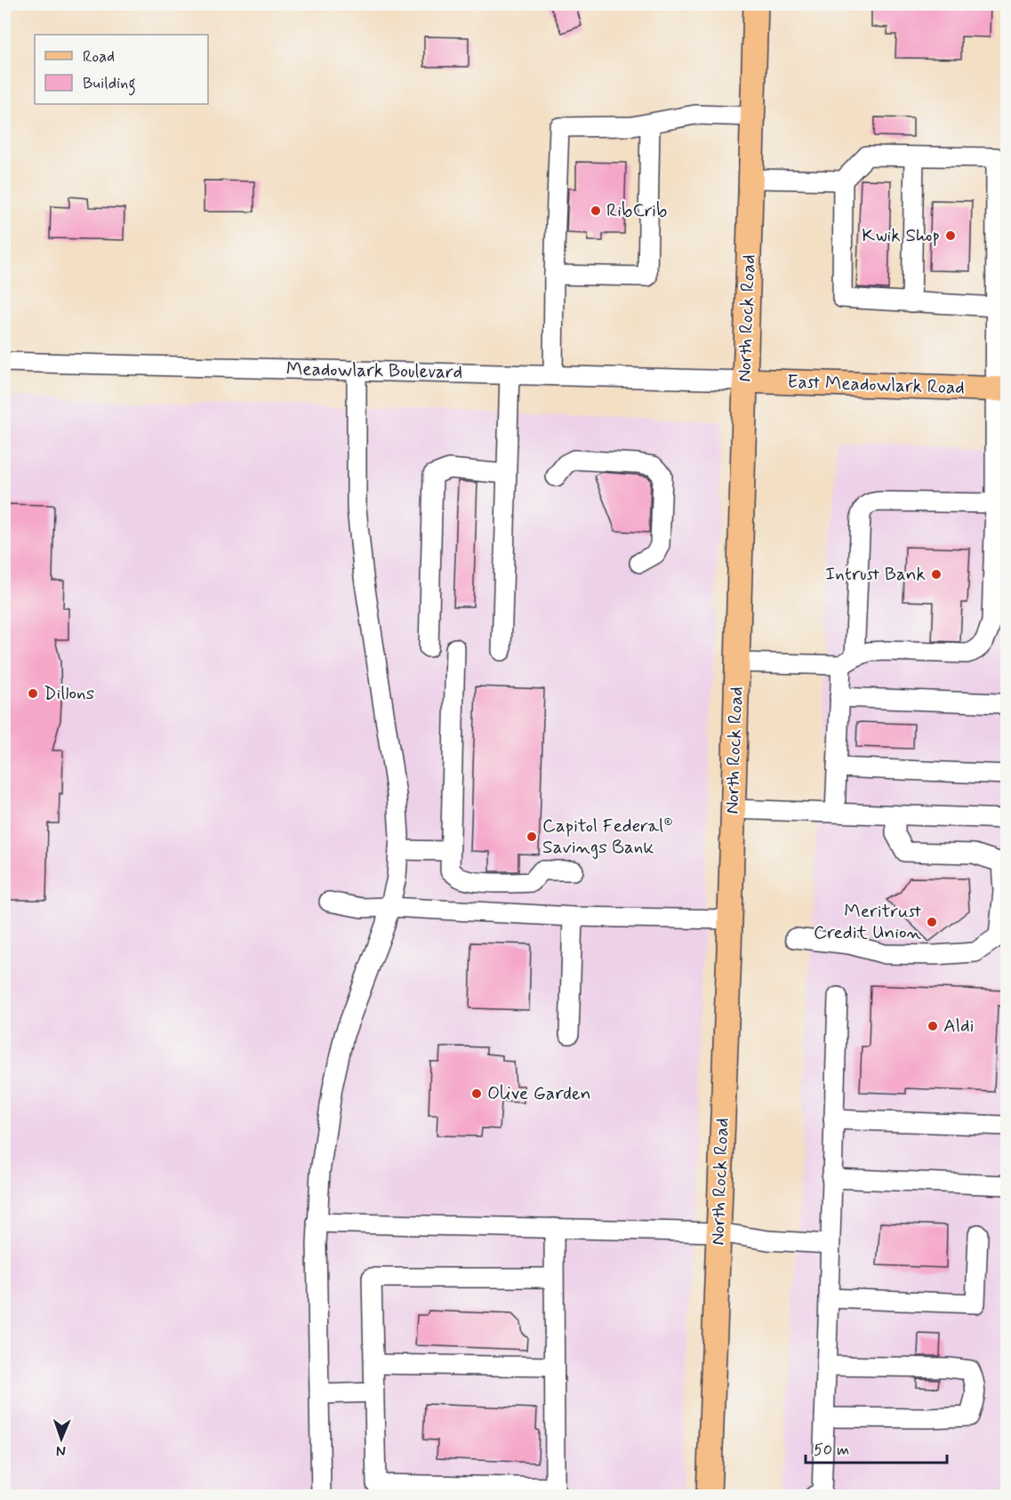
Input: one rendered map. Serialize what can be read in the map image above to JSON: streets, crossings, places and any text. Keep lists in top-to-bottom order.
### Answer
{
  "streets": {
    "main road": ["North Rock Road", "East Meadowlark Road"],
    "street": ["Meadowlark Boulevard"]
  },
  "crossings": [
    ["North Rock Road", "Meadowlark Boulevard"],
    ["North Rock Road", "East Meadowlark Road"],
    ["Meadowlark Boulevard", "East Meadowlark Road"]
  ],
  "places": [
    "RibCrib",
    "Kwik Shop",
    "Intrust Bank",
    "Dillons",
    "Capitol Federal® Savings Bank",
    "Meritrust Credit Union",
    "Aldi",
    "Olive Garden"
  ],
  "legend": ["Road", "Building"],
  "scale_bar": "50 m",
  "north": "bottom"
}
